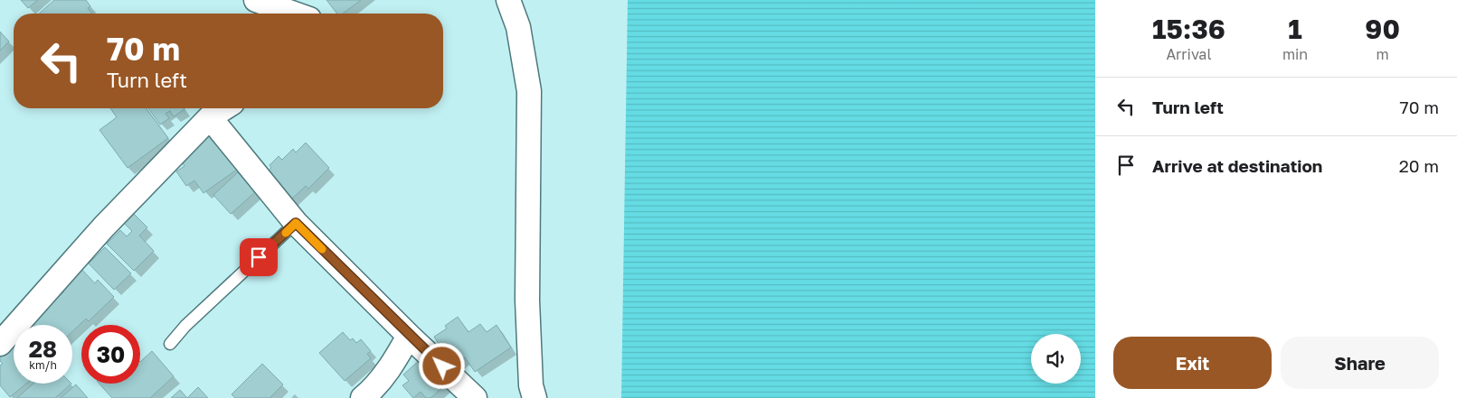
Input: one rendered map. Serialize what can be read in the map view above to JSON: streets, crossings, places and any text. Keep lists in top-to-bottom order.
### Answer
{
  "page": {
    "eta": [
      "15:36",
      "Arrival",
      "1",
      "min",
      "90",
      "m"
    ],
    "turn": ["70 m", "Turn left"],
    "list": [
      {
        "name": "Turn left",
        "value": "70 m"
      },
      {
        "name": "Arrive at destination",
        "value": "20 m"
      }
    ],
    "speed": "28 km/h",
    "limit": "30",
    "buttons": ["Exit", "Share"]
  }
}
